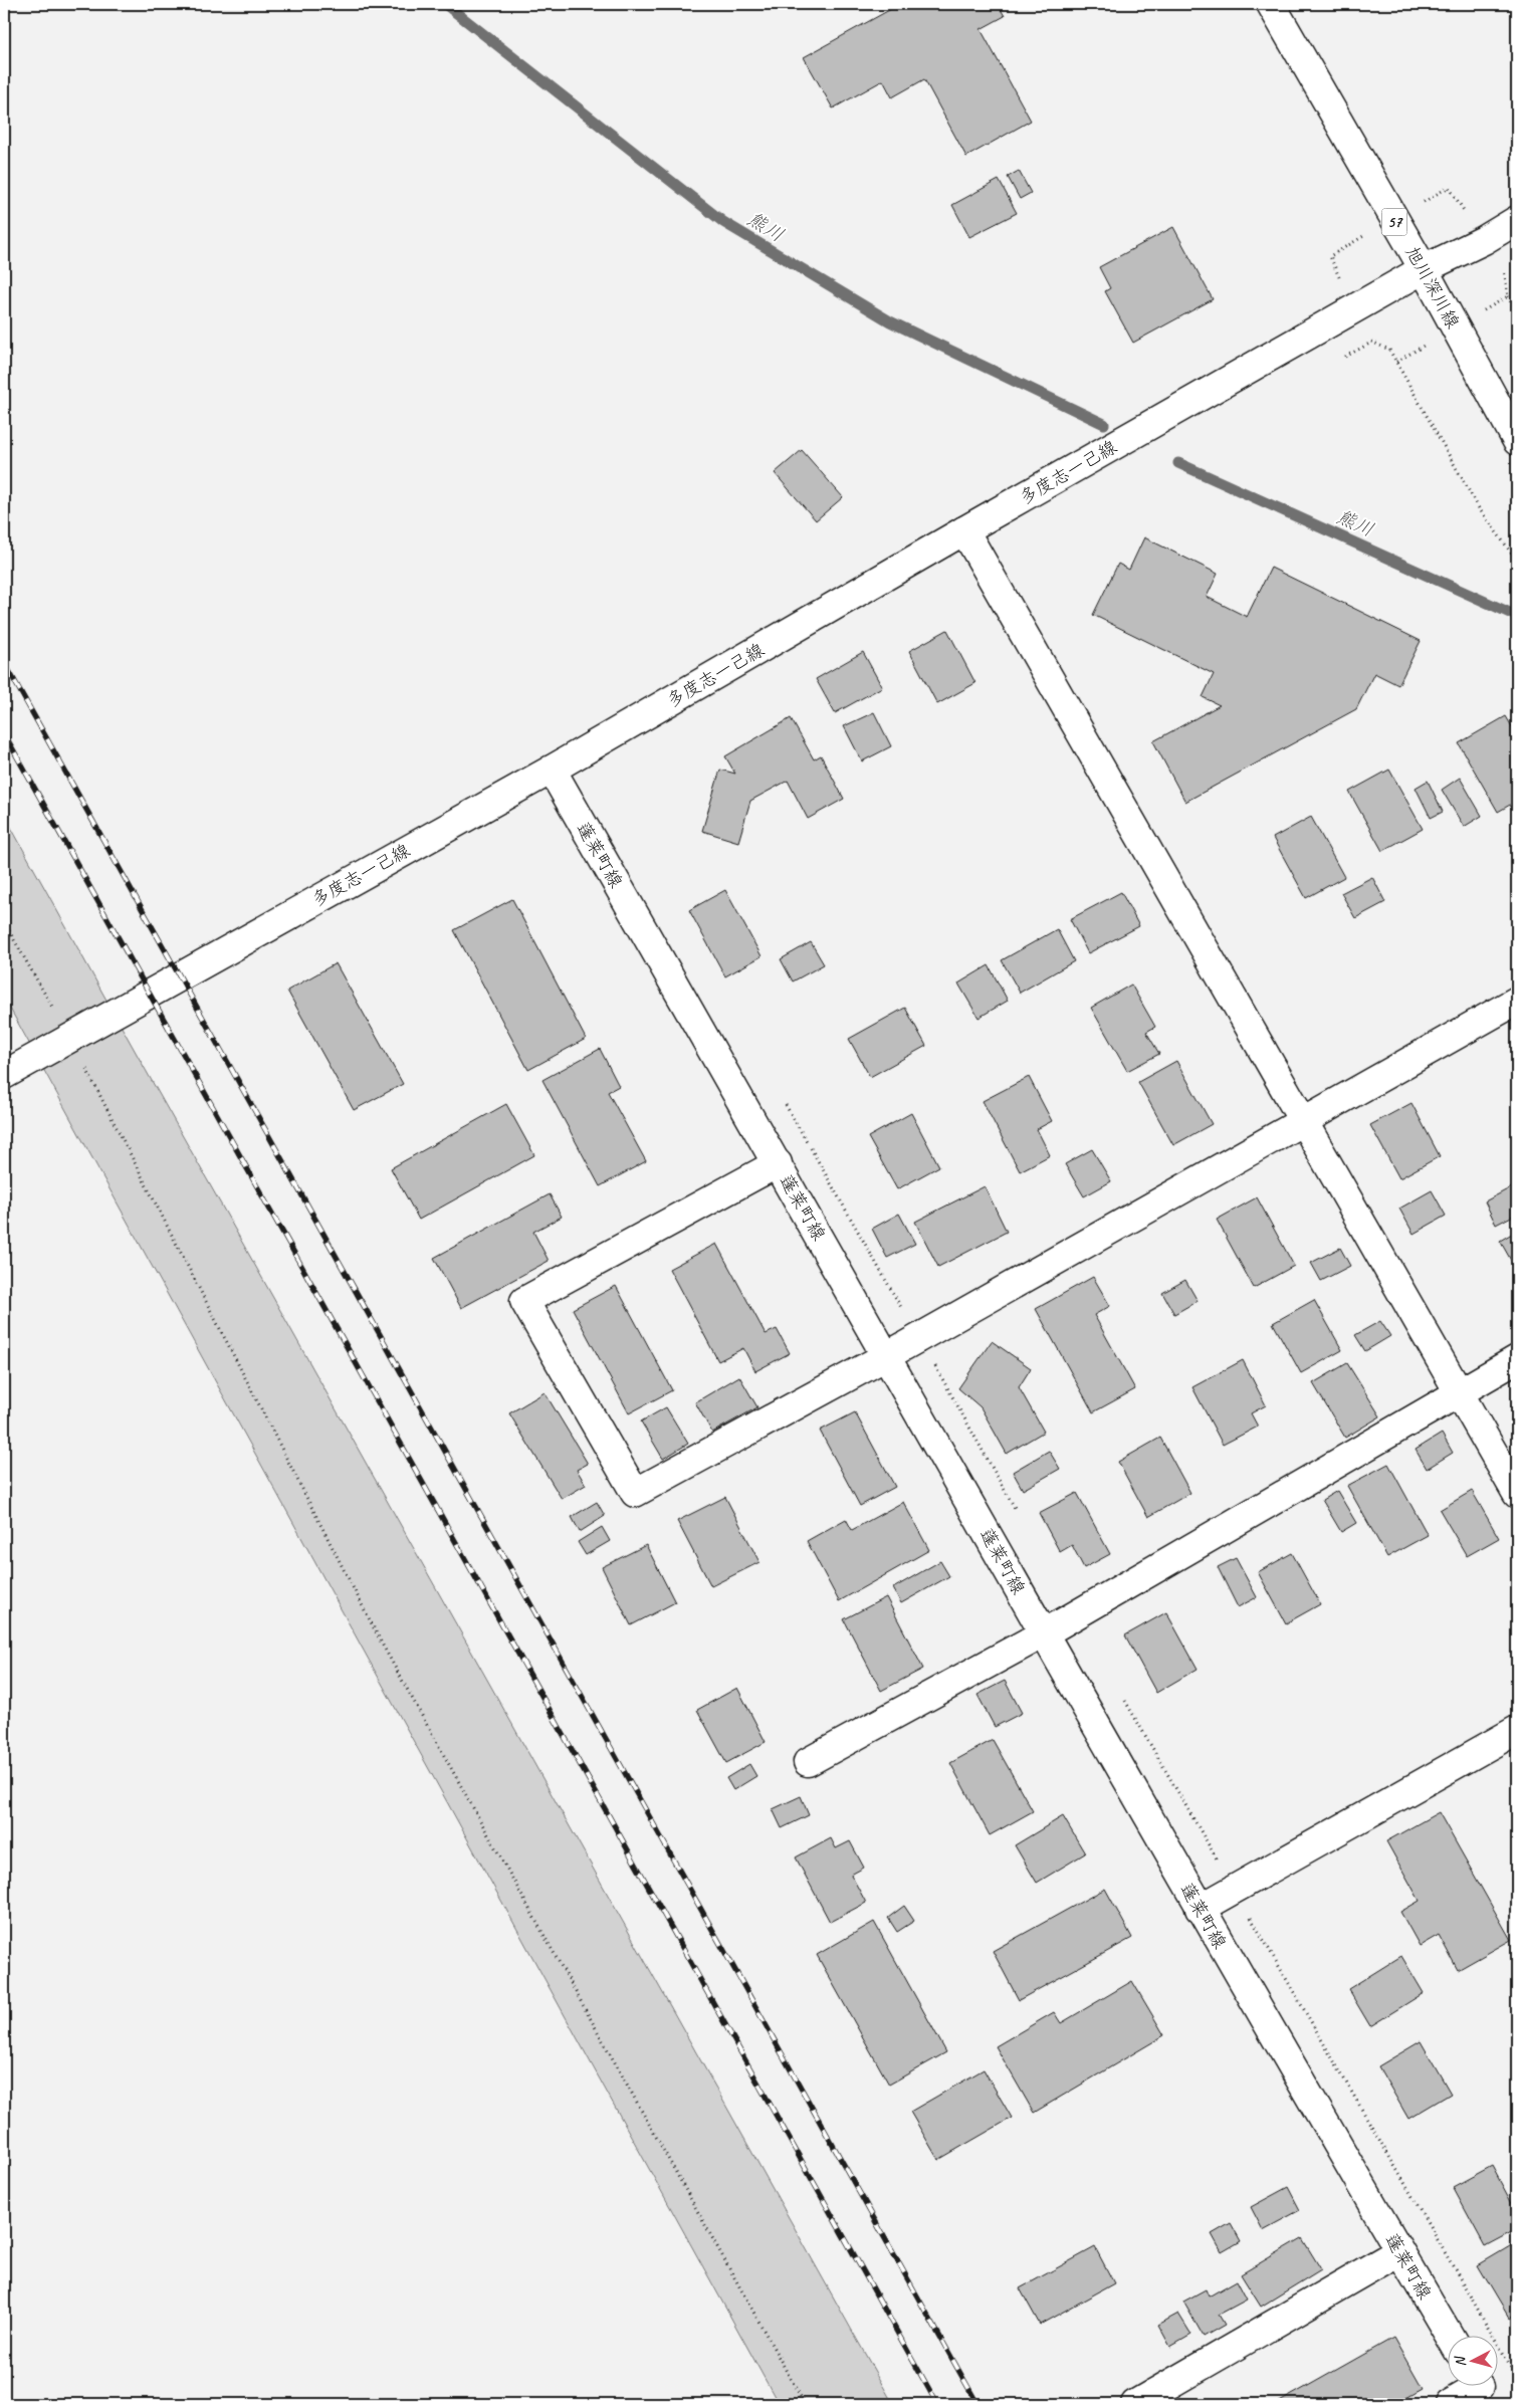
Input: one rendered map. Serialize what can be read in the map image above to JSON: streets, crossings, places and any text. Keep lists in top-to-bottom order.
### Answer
{
  "streets": {
    "street": [
      "57",
      "旭川深川線",
      "多度志一己線",
      "蓬莱町線"
    ]
  },
  "crossings": [
    ["旭川深川線", "多度志一己線"],
    ["多度志一己線", "蓬莱町線"]
  ],
  "water": ["熊川"],
  "north": "left"
}
